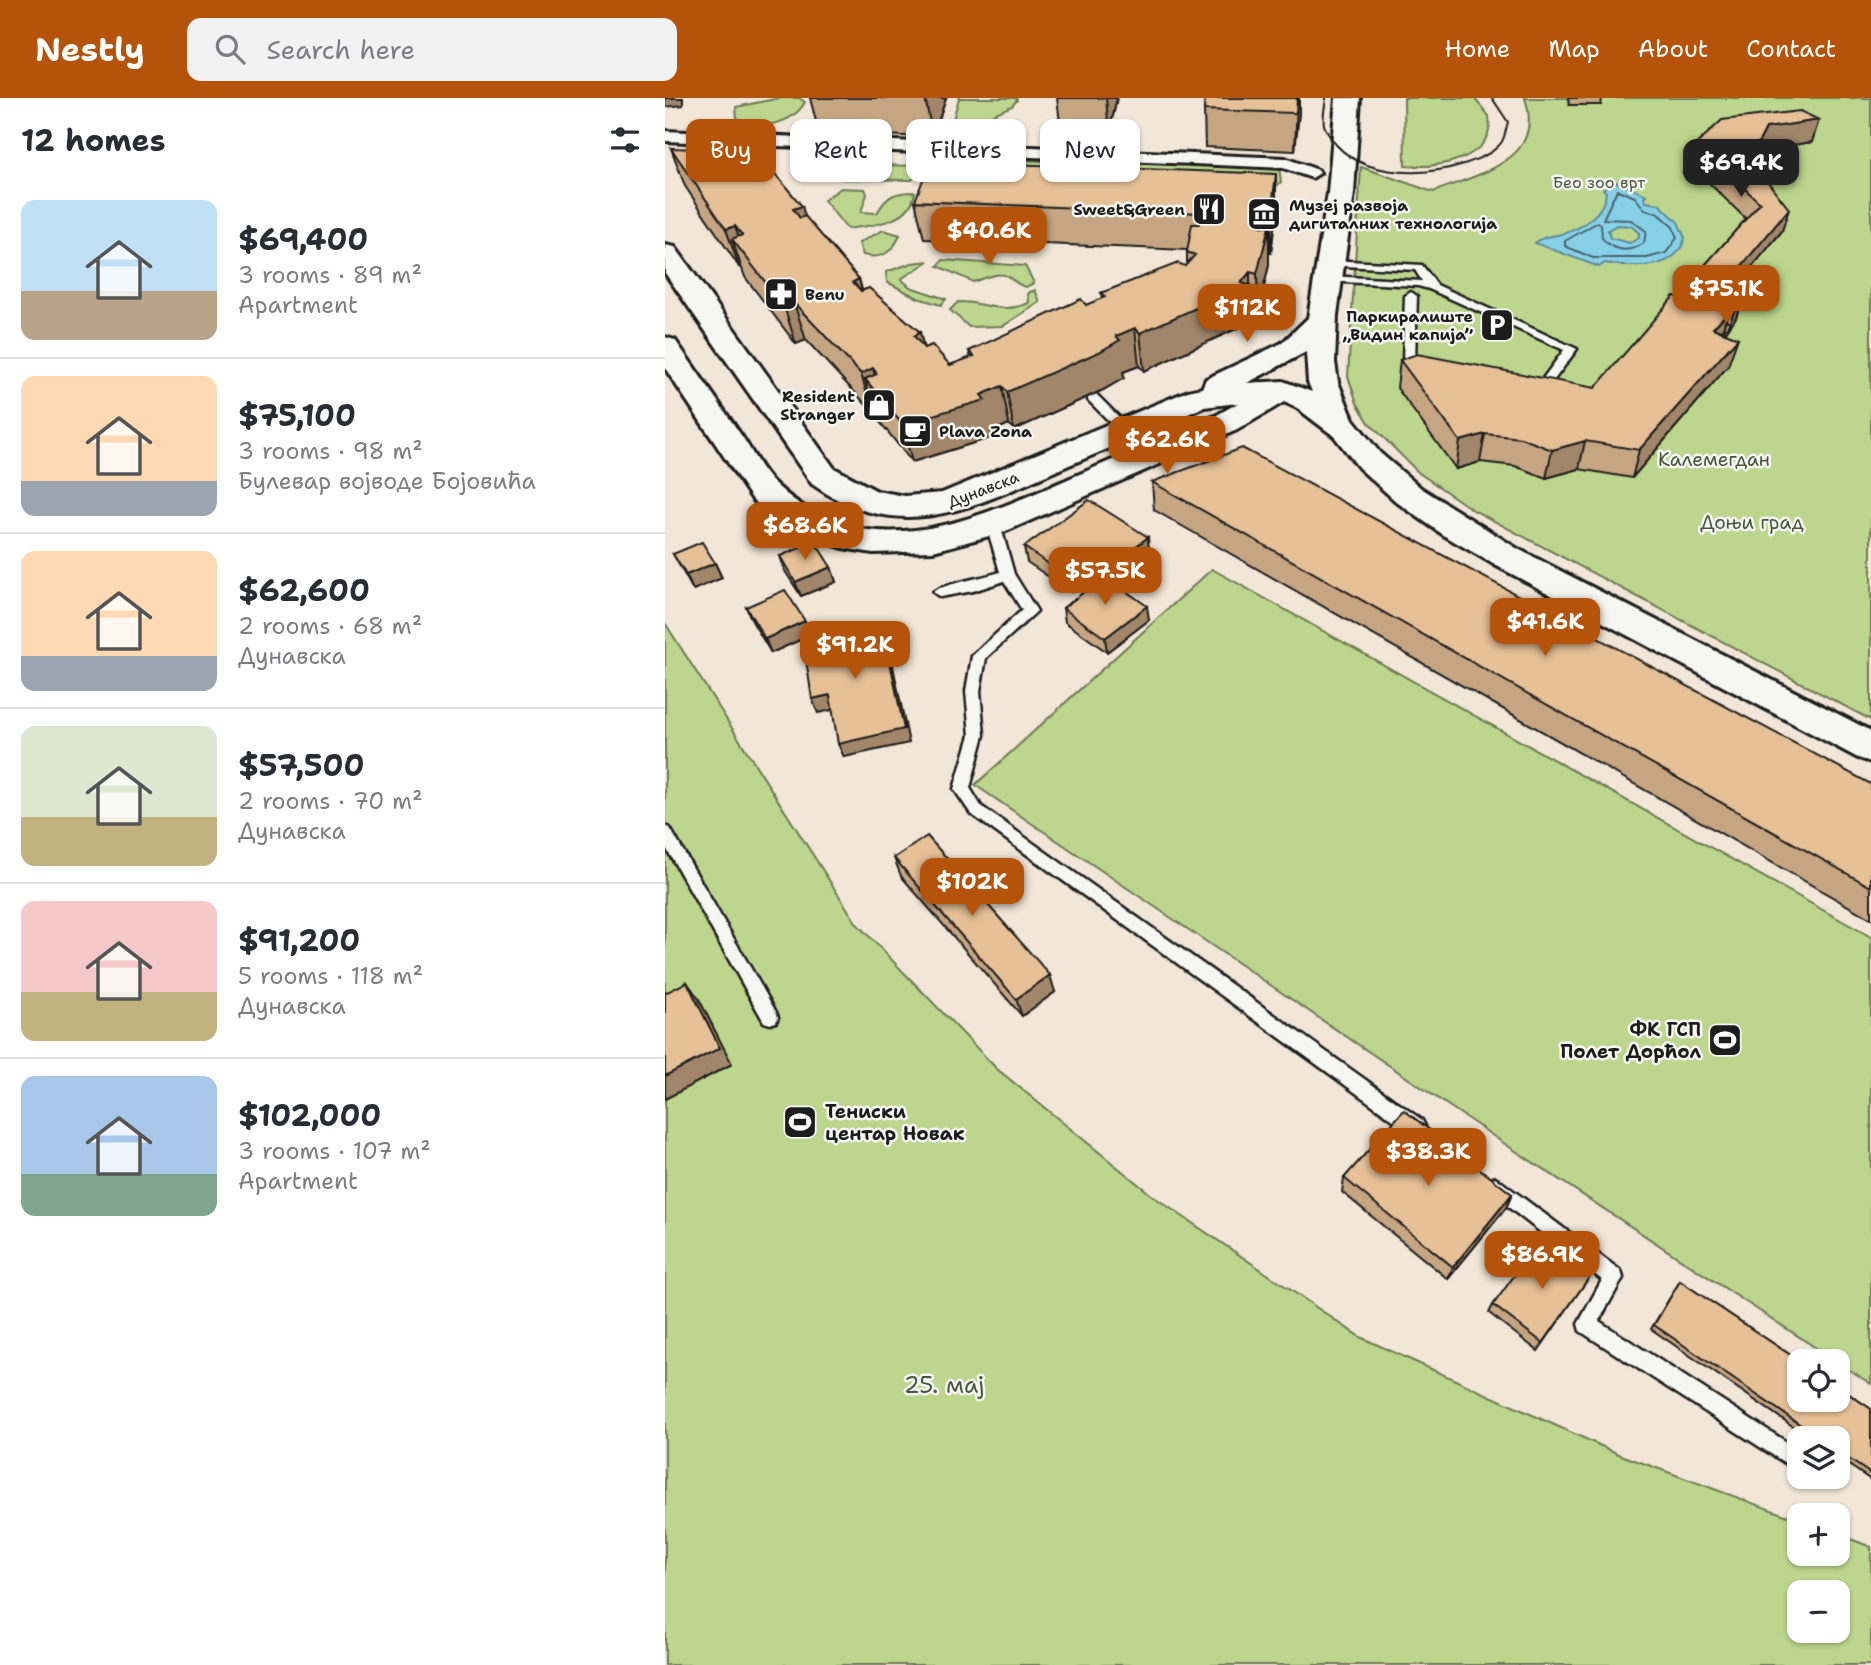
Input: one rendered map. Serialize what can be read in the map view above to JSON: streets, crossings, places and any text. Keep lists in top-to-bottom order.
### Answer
{
  "streets": {
    "main road": ["Дунавска"]
  },
  "parks": [
    "Бео зоо врт",
    "Калемегдан",
    "Доњи град",
    "25. мај"
  ],
  "places": {
    "restaurant": ["Sweet&Green"],
    "museum": ["Музеј развоја дигиталних технологија"],
    "pharmacy": ["Benu"],
    "parking": ["Паркиралиште „Видин капија”"],
    "shop": ["Resident Stranger"],
    "cafe": ["Plava Zona"],
    "sports": ["ФК ГСП Полет Дорћол", "Тениски центар Новак"]
  },
  "page": {
    "header": "Nestly",
    "search": "Search here",
    "nav": [
      "Home",
      "Map",
      "About",
      "Contact"
    ],
    "heading": "12 homes",
    "chip": [
      "Buy",
      "Rent",
      "Filters",
      "New"
    ],
    "price": [
      "$69.4K",
      "$40.6K",
      "$75.1K",
      "$112K",
      "$62.6K",
      "$68.6K",
      "$57.5K",
      "$41.6K",
      "$91.2K",
      "$102K",
      "$38.3K",
      "$86.9K"
    ],
    "list": [
      {
        "name": "$69,400",
        "note": "3 rooms · 89 m² · Apartment"
      },
      {
        "name": "$75,100",
        "note": "3 rooms · 98 m² · Булевар војводе Бојовића"
      },
      {
        "name": "$62,600",
        "note": "2 rooms · 68 m² · Дунавска"
      },
      {
        "name": "$57,500",
        "note": "2 rooms · 70 m² · Дунавска"
      },
      {
        "name": "$91,200",
        "note": "5 rooms · 118 m² · Дунавска"
      },
      {
        "name": "$102,000",
        "note": "3 rooms · 107 m² · Apartment"
      }
    ],
    "map_buttons": ["+", "−"]
  }
}
